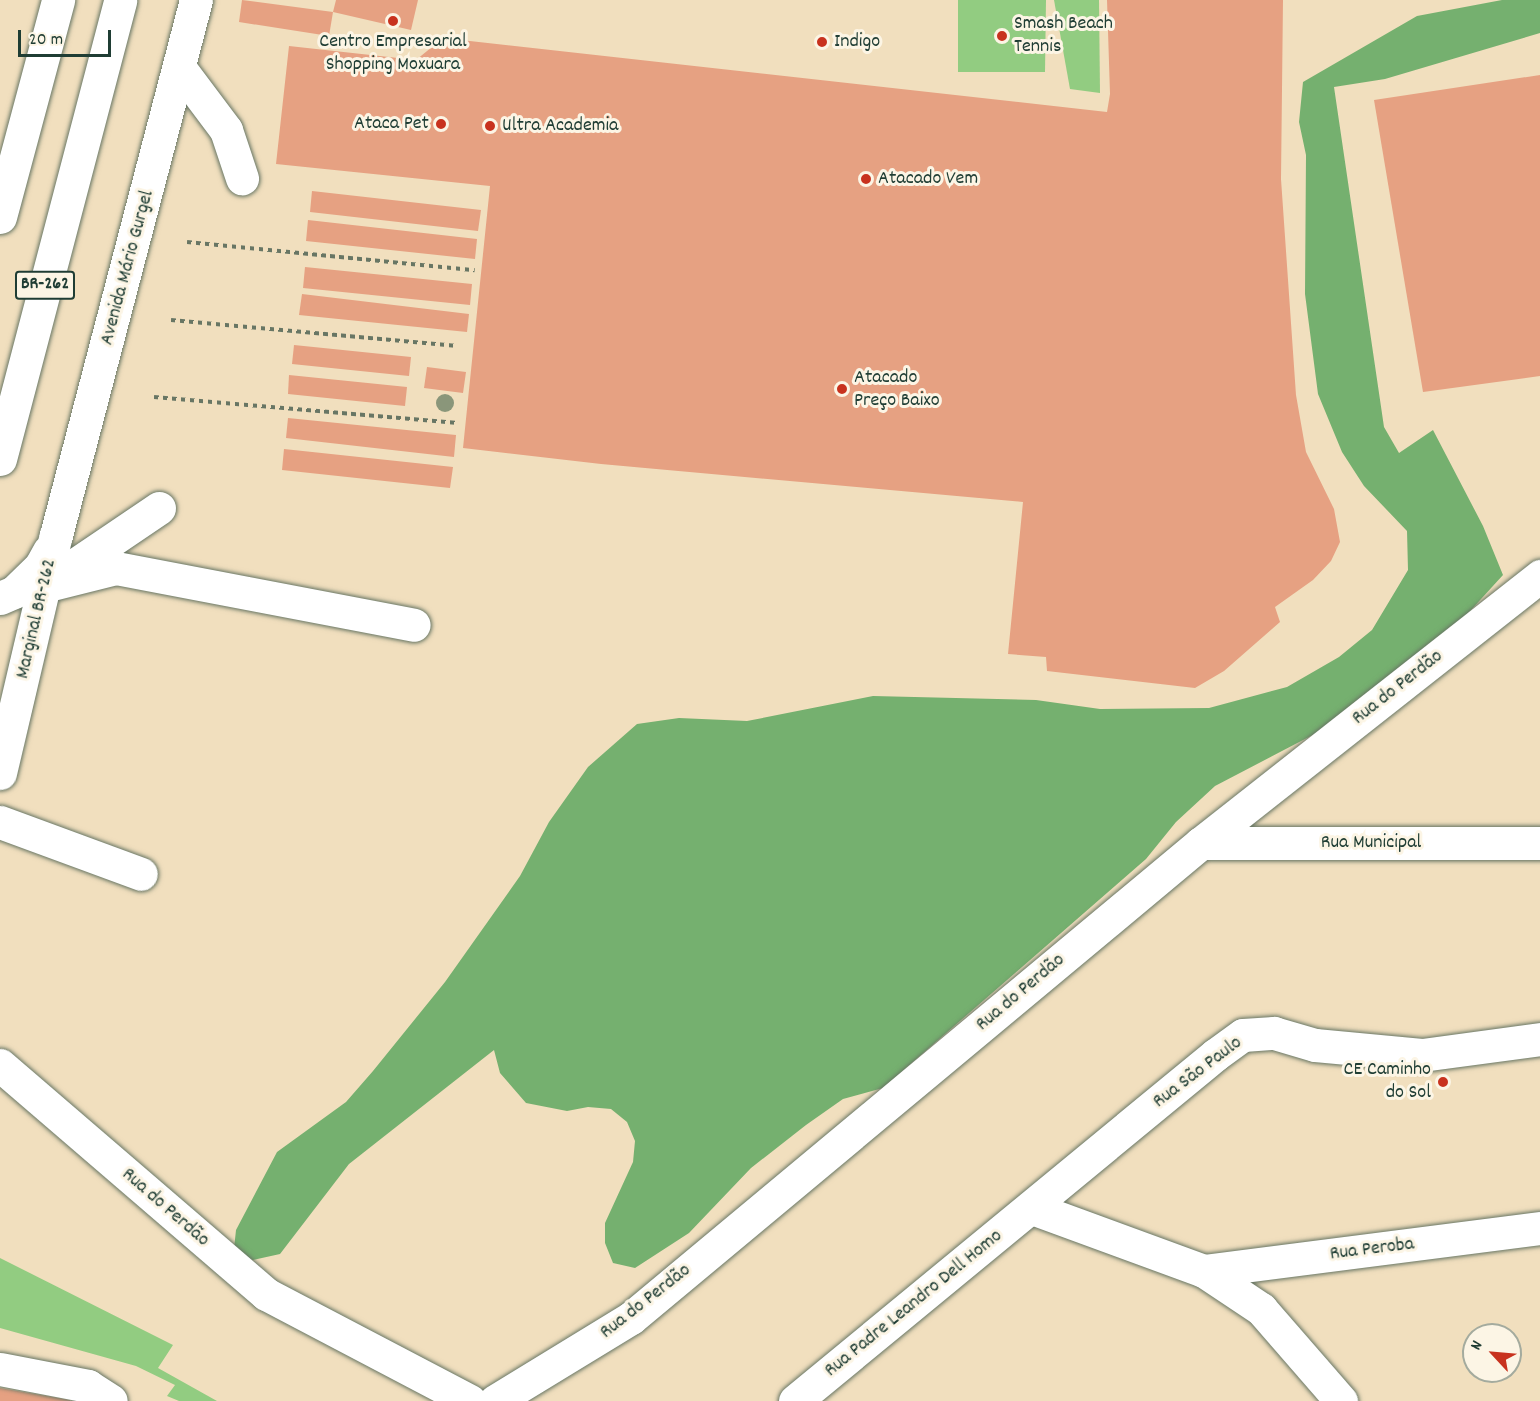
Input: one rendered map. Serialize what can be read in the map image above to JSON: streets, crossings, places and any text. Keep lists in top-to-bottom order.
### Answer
{
  "streets": {
    "street": [
      "Avenida Mário Gurgel",
      "BR-262",
      "Marginal BR-262",
      "Rua do Perdão",
      "Rua Municipal",
      "Rua São Paulo",
      "Rua Peroba",
      "Rua Padre Leandro Dell Homo"
    ]
  },
  "crossings": [
    ["Avenida Mário Gurgel", "Marginal BR-262"],
    ["Rua do Perdão", "Rua Municipal"],
    ["Rua São Paulo", "Rua Padre Leandro Dell Homo"]
  ],
  "places": [
    "Centro Empresarial Shopping Moxuara",
    "Smash Beach Tennis",
    "Indigo",
    "Ataca Pet",
    "Ultra Academia",
    "Atacado Vem",
    "Atacado Preço Baixo",
    "CE Caminho do Sol"
  ],
  "scale_bar": "20 m",
  "north": "top left"
}
